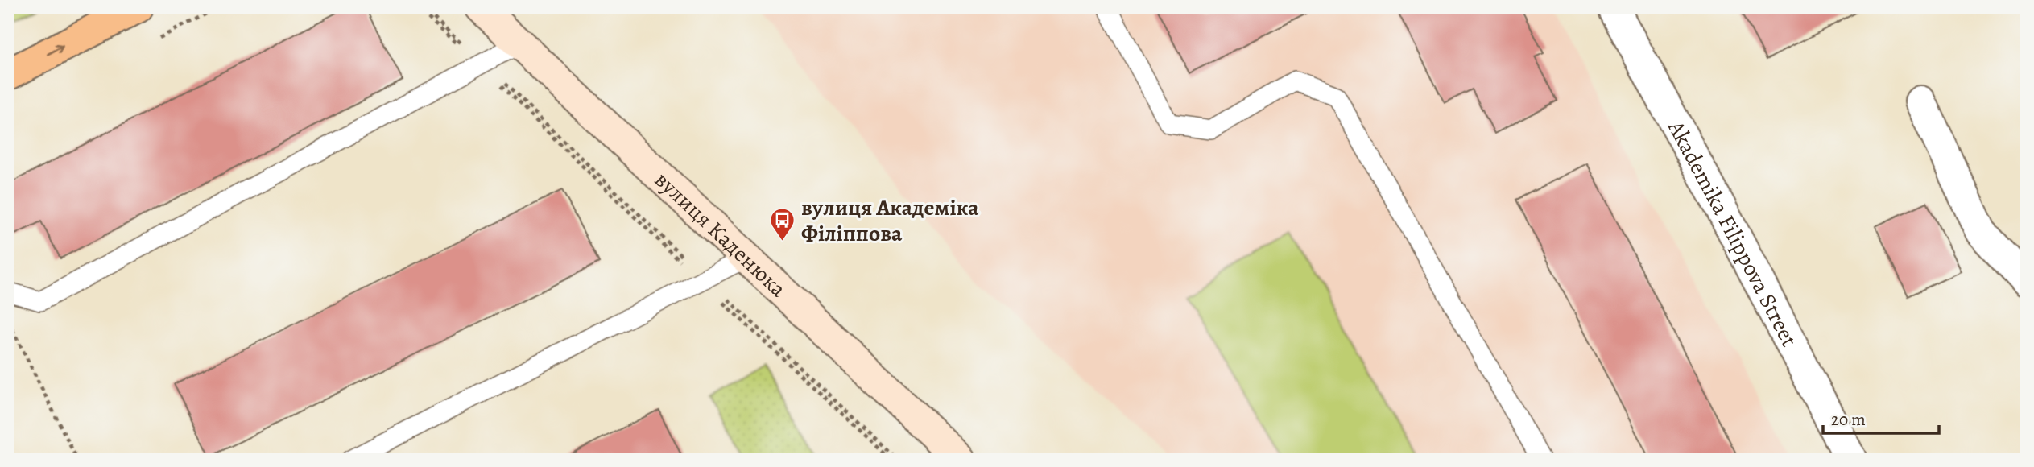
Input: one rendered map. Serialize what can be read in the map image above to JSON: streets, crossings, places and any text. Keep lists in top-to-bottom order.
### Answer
{
  "streets": {
    "street": ["вулиця Каденюка", "Akademika Filippova Street"]
  },
  "places": {
    "bus stop": ["вулиця Академіка Філіппова"]
  },
  "scale_bar": "20 m"
}
